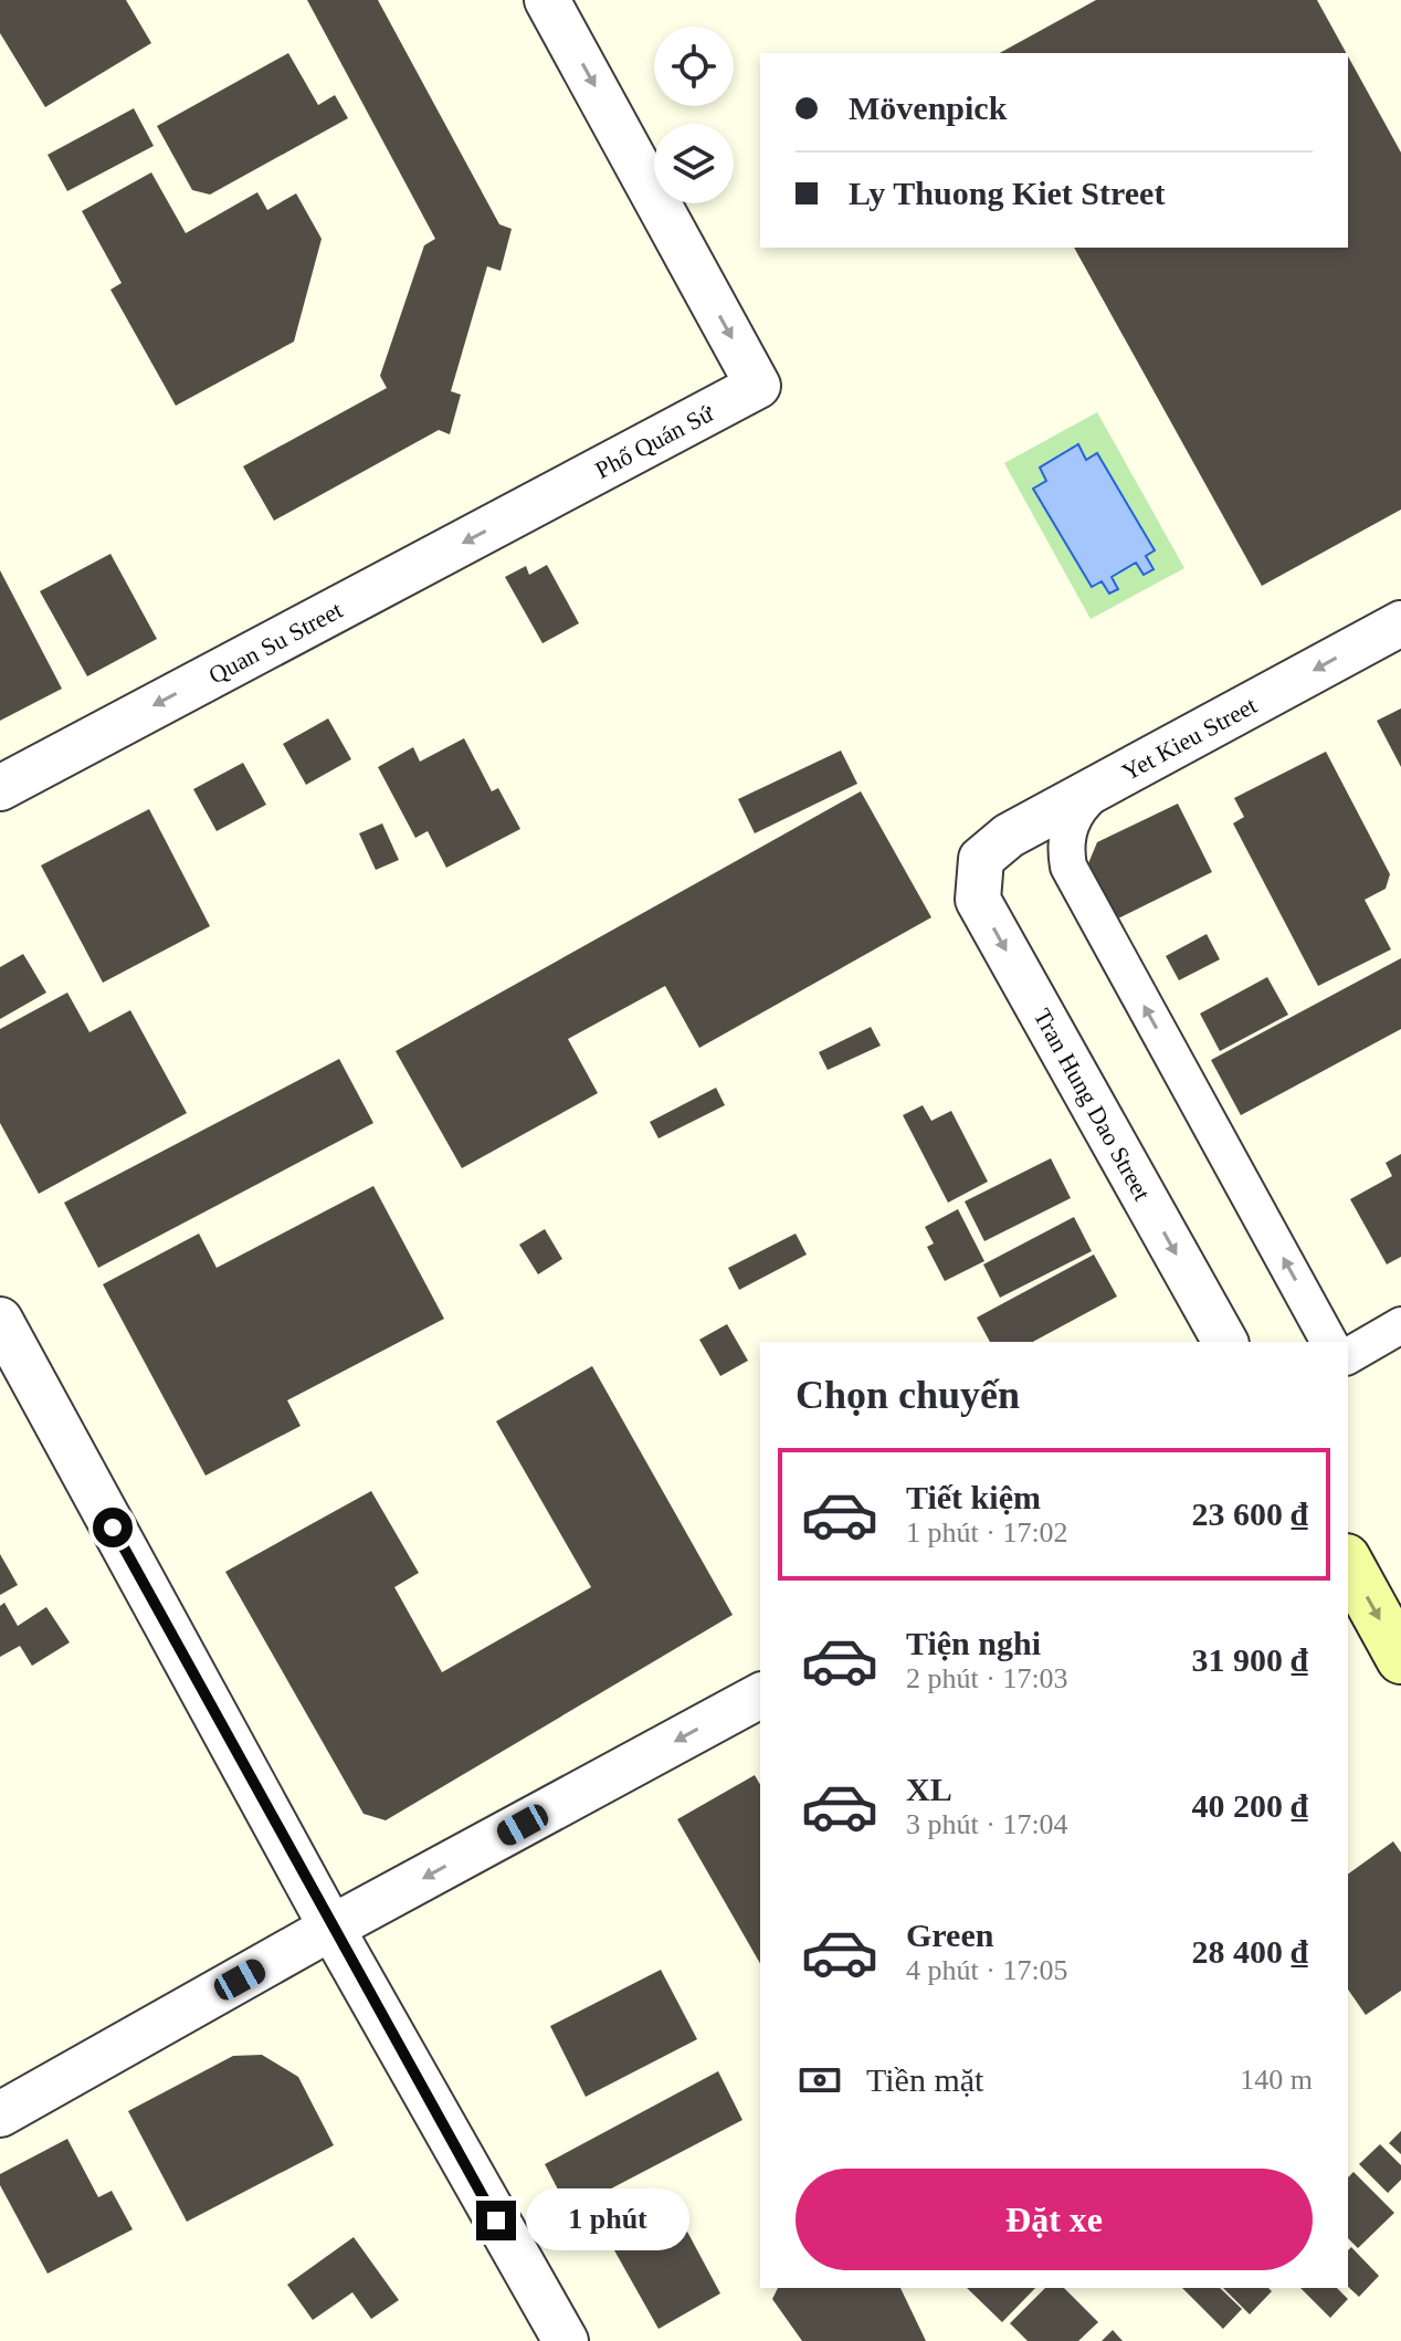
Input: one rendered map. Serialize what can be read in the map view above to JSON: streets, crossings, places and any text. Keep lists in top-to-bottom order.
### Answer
{
  "streets": {
    "street": ["Quan Su Street", "Yet Kieu Street", "Tran Hung Dao Street"]
  },
  "crossings": [
    ["Yet Kieu Street", "Tran Hung Dao Street"]
  ],
  "one_way": ["Yet Kieu Street"],
  "page": {
    "banner": ["Mövenpick", "Ly Thuong Kiet Street"],
    "heading": "Chọn chuyến",
    "list": [
      {
        "name": "Tiết kiệm",
        "note": "1 phút · 17:02",
        "value": "23 600 ₫"
      },
      {
        "name": "Tiện nghi",
        "note": "2 phút · 17:03",
        "value": "31 900 ₫"
      },
      {
        "name": "XL",
        "note": "3 phút · 17:04",
        "value": "40 200 ₫"
      },
      {
        "name": "Green",
        "note": "4 phút · 17:05",
        "value": "28 400 ₫"
      }
    ],
    "pay": ["Tiền mặt", "140 m"],
    "buttons": "Đặt xe",
    "bubble": "1 phút"
  }
}
